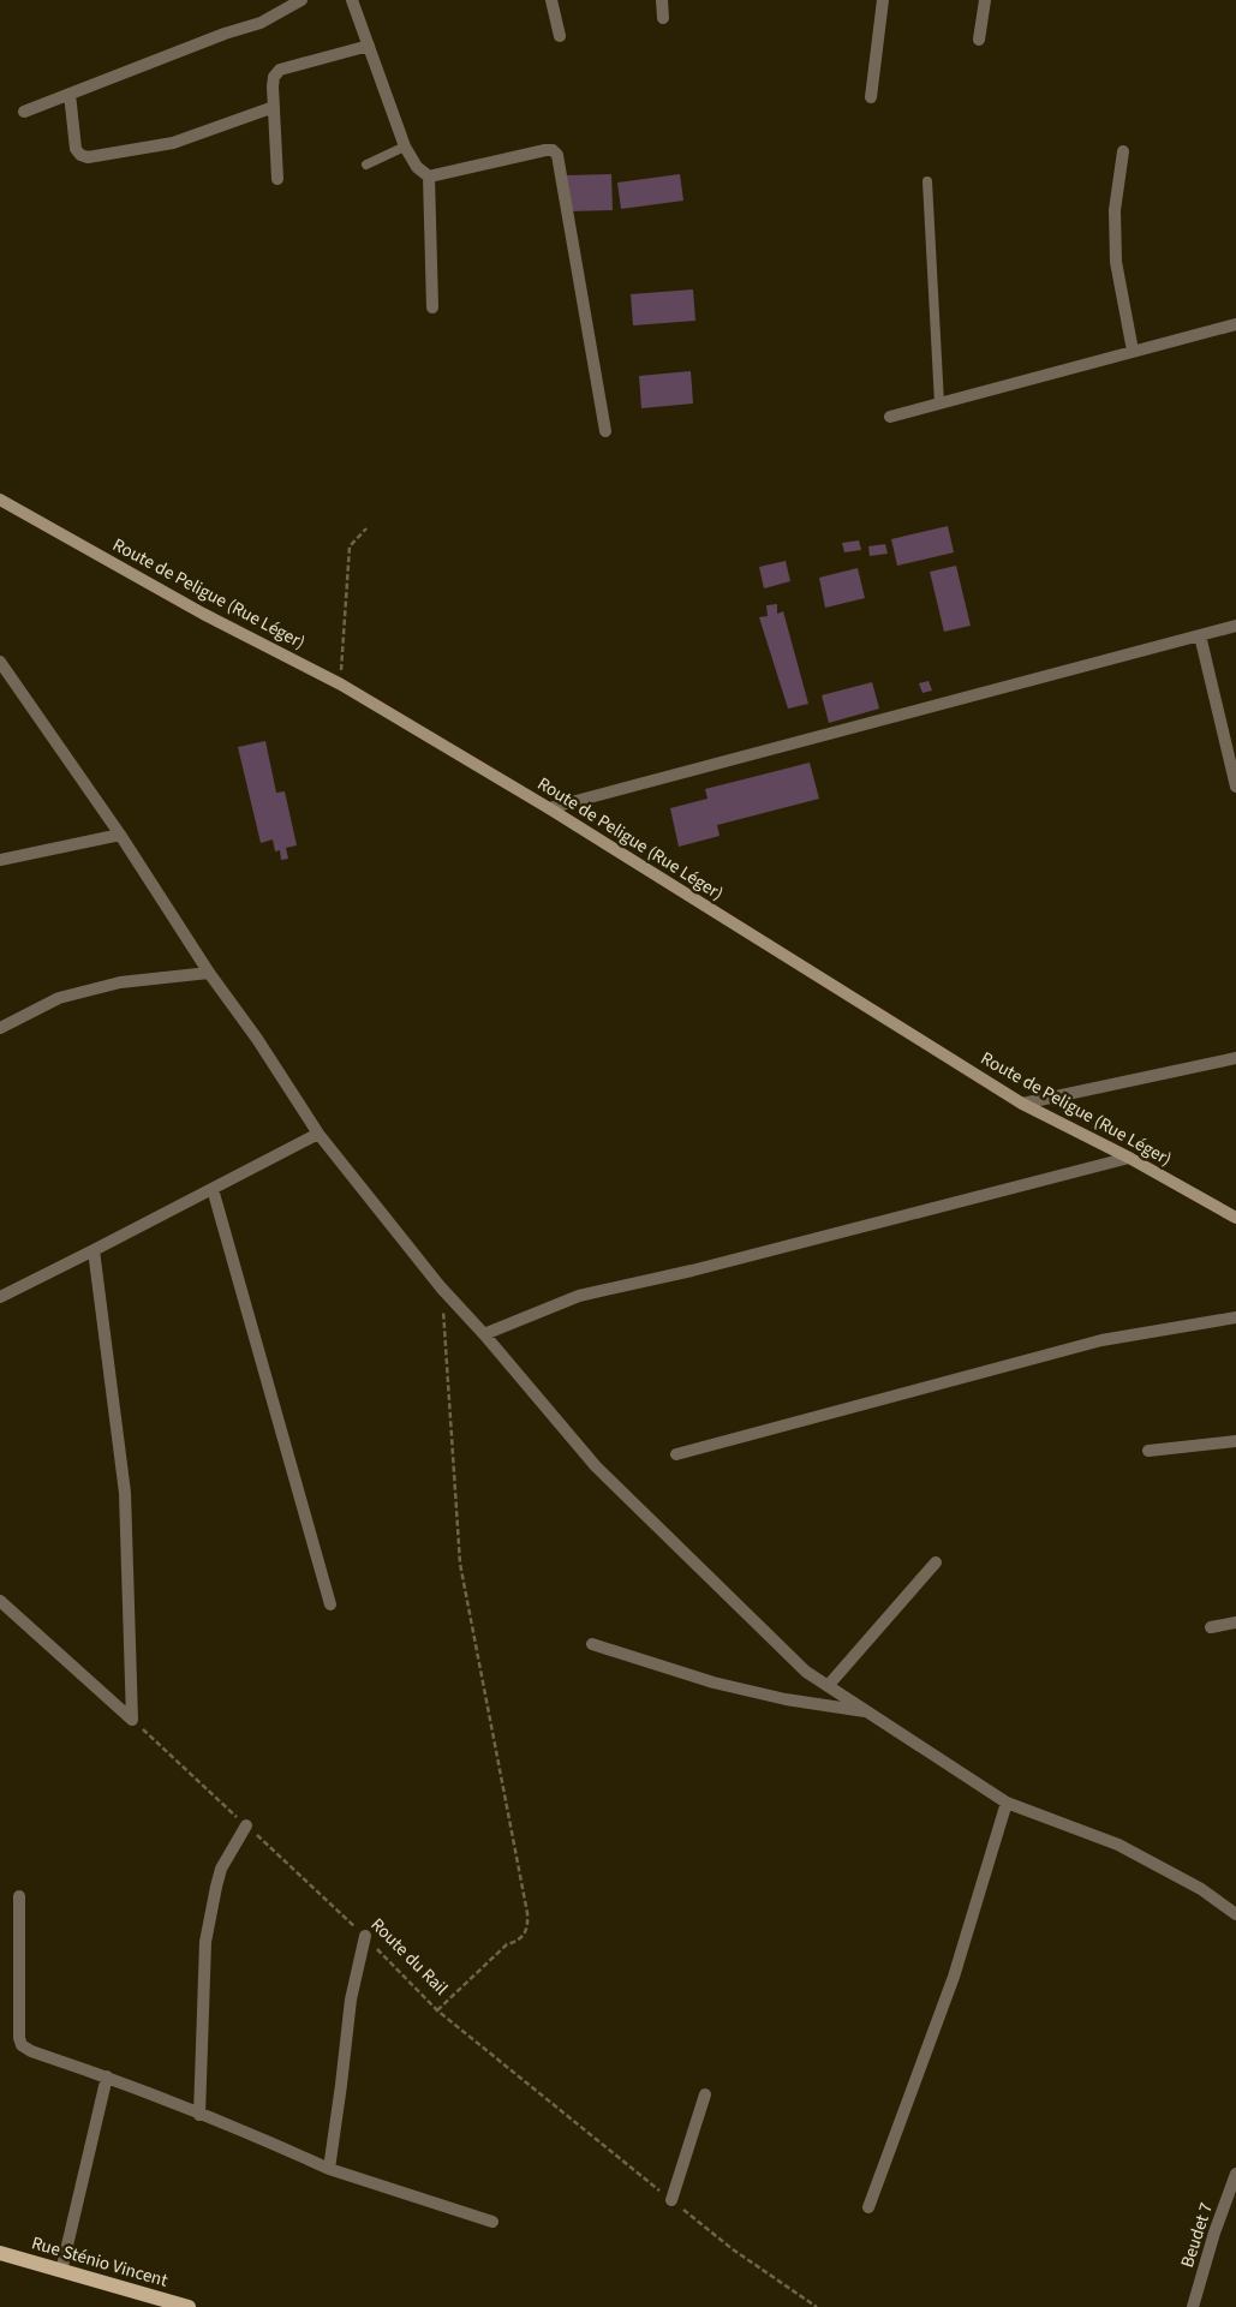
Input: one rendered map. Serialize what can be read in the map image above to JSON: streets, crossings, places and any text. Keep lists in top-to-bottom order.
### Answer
{
  "streets": {
    "main road": ["Rue Sténio Vincent"],
    "street": ["Route de Peligue (Rue Léger)", "Beudet 7"],
    "path": ["Route du Rail"]
  }
}
